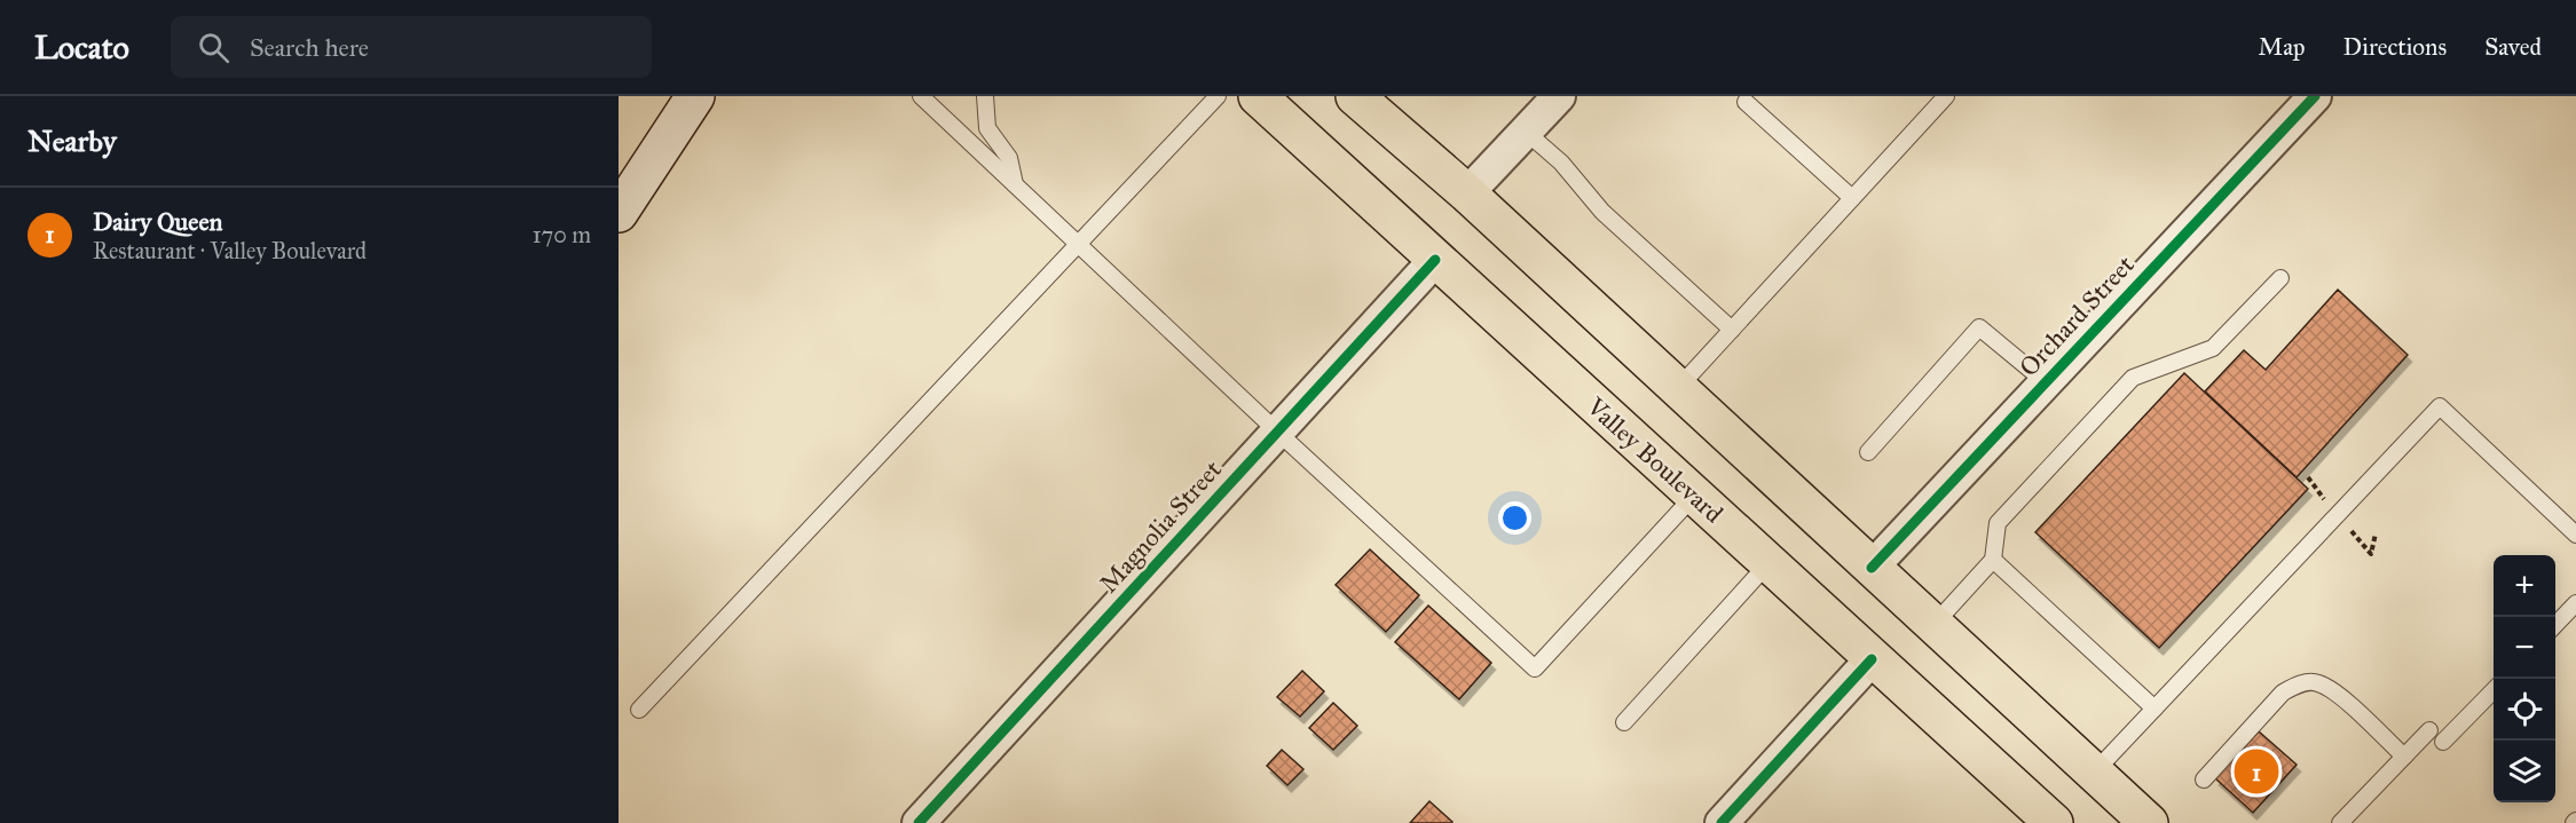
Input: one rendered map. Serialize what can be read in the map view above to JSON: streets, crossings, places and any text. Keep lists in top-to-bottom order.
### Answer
{
  "streets": {
    "main road": ["Valley Boulevard"],
    "street": ["Orchard Street", "Magnolia Street"]
  },
  "crossings": [
    ["Valley Boulevard", "Magnolia Street"]
  ],
  "page": {
    "header": "Locato",
    "search": "Search here",
    "nav": ["Map", "Directions", "Saved"],
    "heading": "Nearby",
    "list": [
      {
        "mark": "1",
        "name": "Dairy Queen",
        "note": "Restaurant · Valley Boulevard",
        "value": "170 m"
      }
    ],
    "map_buttons": ["+", "−"],
    "pins": "1"
  }
}
